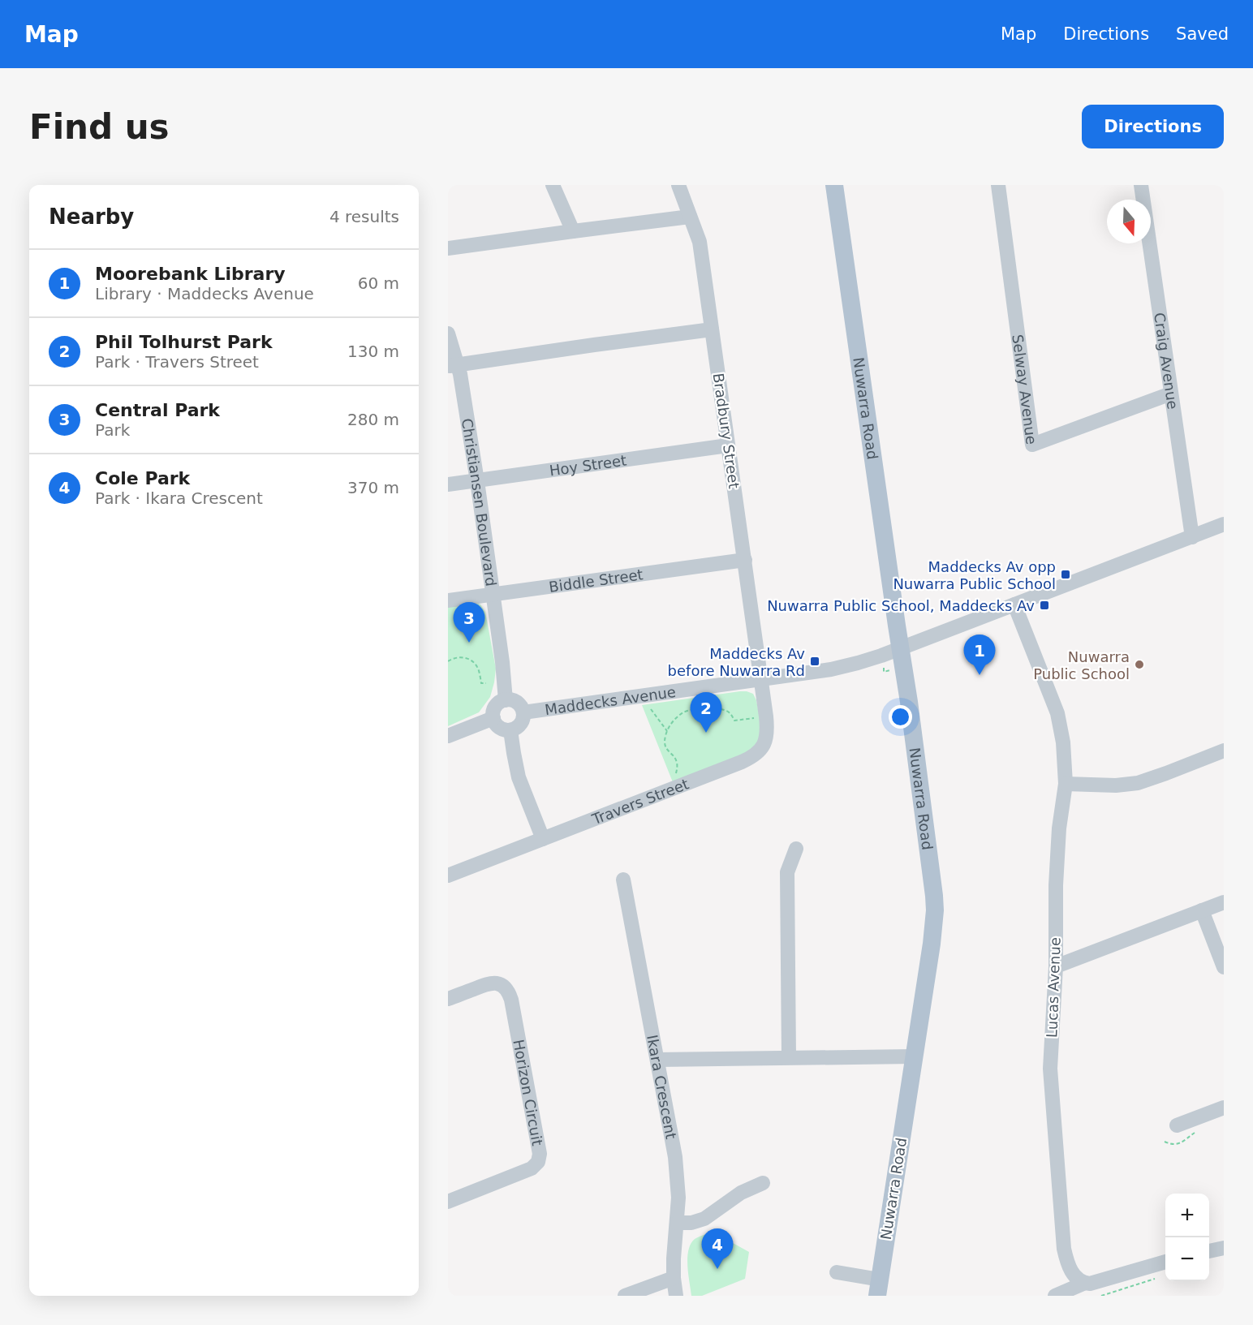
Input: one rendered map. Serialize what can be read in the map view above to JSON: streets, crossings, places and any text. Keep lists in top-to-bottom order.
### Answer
{
  "streets": {
    "main road": ["Nuwarra Road"],
    "street": [
      "Craig Avenue",
      "Selway Avenue",
      "Bradbury Street",
      "Hoy Street",
      "Christiansen Boulevard",
      "Biddle Street",
      "Maddecks Avenue",
      "Travers Street",
      "Lucas Avenue",
      "Ikara Crescent",
      "Horizon Circuit"
    ]
  },
  "crossings": [
    ["Craig Avenue", "Selway Avenue"],
    ["Craig Avenue", "Maddecks Avenue"],
    ["Nuwarra Road", "Maddecks Avenue"],
    ["Bradbury Street", "Hoy Street"],
    ["Bradbury Street", "Biddle Street"],
    ["Bradbury Street", "Maddecks Avenue"],
    ["Bradbury Street", "Travers Street"],
    ["Hoy Street", "Christiansen Boulevard"],
    ["Christiansen Boulevard", "Biddle Street"],
    ["Christiansen Boulevard", "Maddecks Avenue"],
    ["Maddecks Avenue", "Travers Street"],
    ["Maddecks Avenue", "Lucas Avenue"]
  ],
  "places": {
    "transit": ["Maddecks Av opp Nuwarra Public School", "Nuwarra Public School, Maddecks Av", "Maddecks Av before Nuwarra Rd"],
    "other": ["Nuwarra Public School"]
  },
  "north": "bottom",
  "page": {
    "header": "Map",
    "nav": ["Map", "Directions", "Saved"],
    "buttons": "Directions",
    "title": "Find us",
    "heading": ["Nearby", "4 results"],
    "list": [
      {
        "mark": "1",
        "name": "Moorebank Library",
        "note": "Library · Maddecks Avenue",
        "value": "60 m"
      },
      {
        "mark": "2",
        "name": "Phil Tolhurst Park",
        "note": "Park · Travers Street",
        "value": "130 m"
      },
      {
        "mark": "3",
        "name": "Central Park",
        "note": "Park",
        "value": "280 m"
      },
      {
        "mark": "4",
        "name": "Cole Park",
        "note": "Park · Ikara Crescent",
        "value": "370 m"
      }
    ],
    "pins": [
      "3",
      "1",
      "2",
      "4"
    ],
    "map_buttons": ["+", "−"]
  }
}
